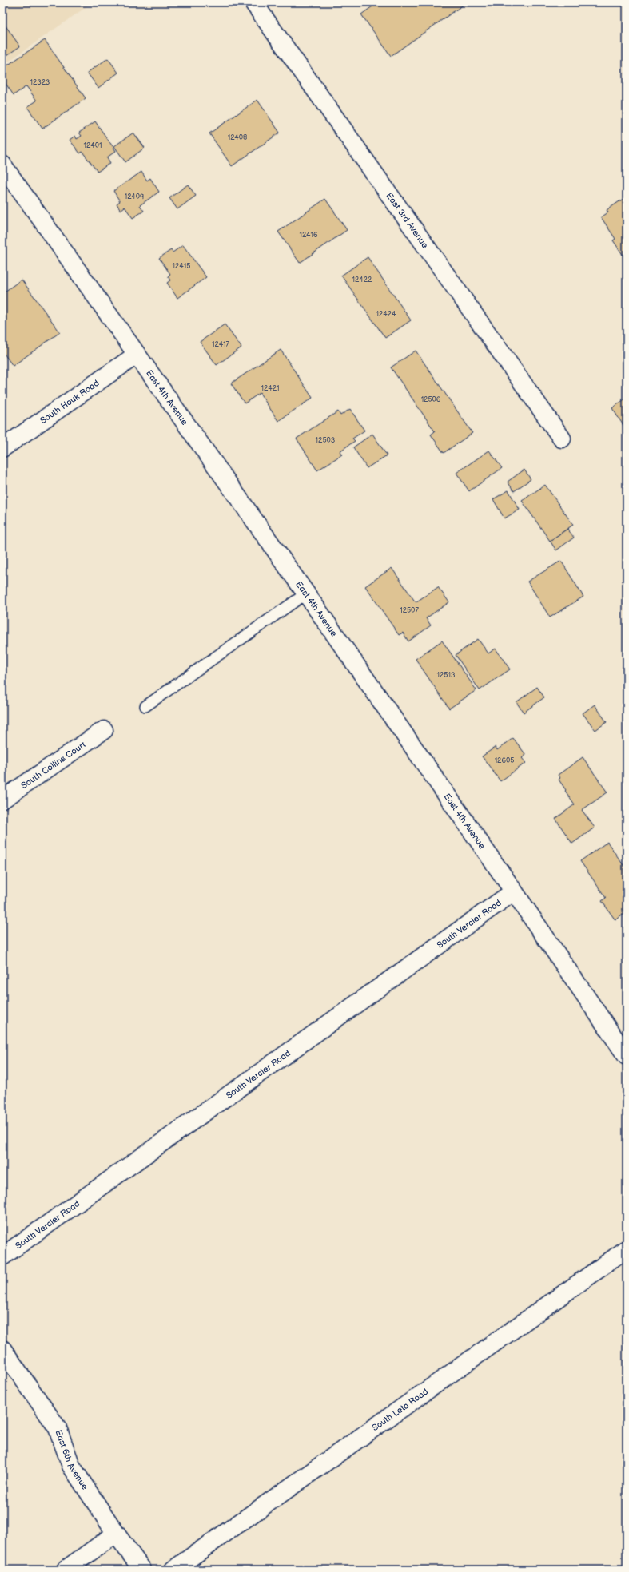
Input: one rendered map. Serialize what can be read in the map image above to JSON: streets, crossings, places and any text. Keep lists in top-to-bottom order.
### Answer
{
  "streets": {
    "street": [
      "East 3rd Avenue",
      "East 4th Avenue",
      "South Houk Road",
      "South Collins Court",
      "South Vercler Road",
      "South Leta Road",
      "East 6th Avenue"
    ]
  },
  "crossings": [
    ["East 4th Avenue", "South Houk Road"],
    ["East 4th Avenue", "South Vercler Road"]
  ],
  "house_numbers": [
    "12323",
    "12408",
    "12401",
    "12409",
    "12416",
    "12415",
    "12422",
    "12424",
    "12417",
    "12421",
    "12506",
    "12503",
    "12507",
    "12513",
    "12605"
  ]
}
